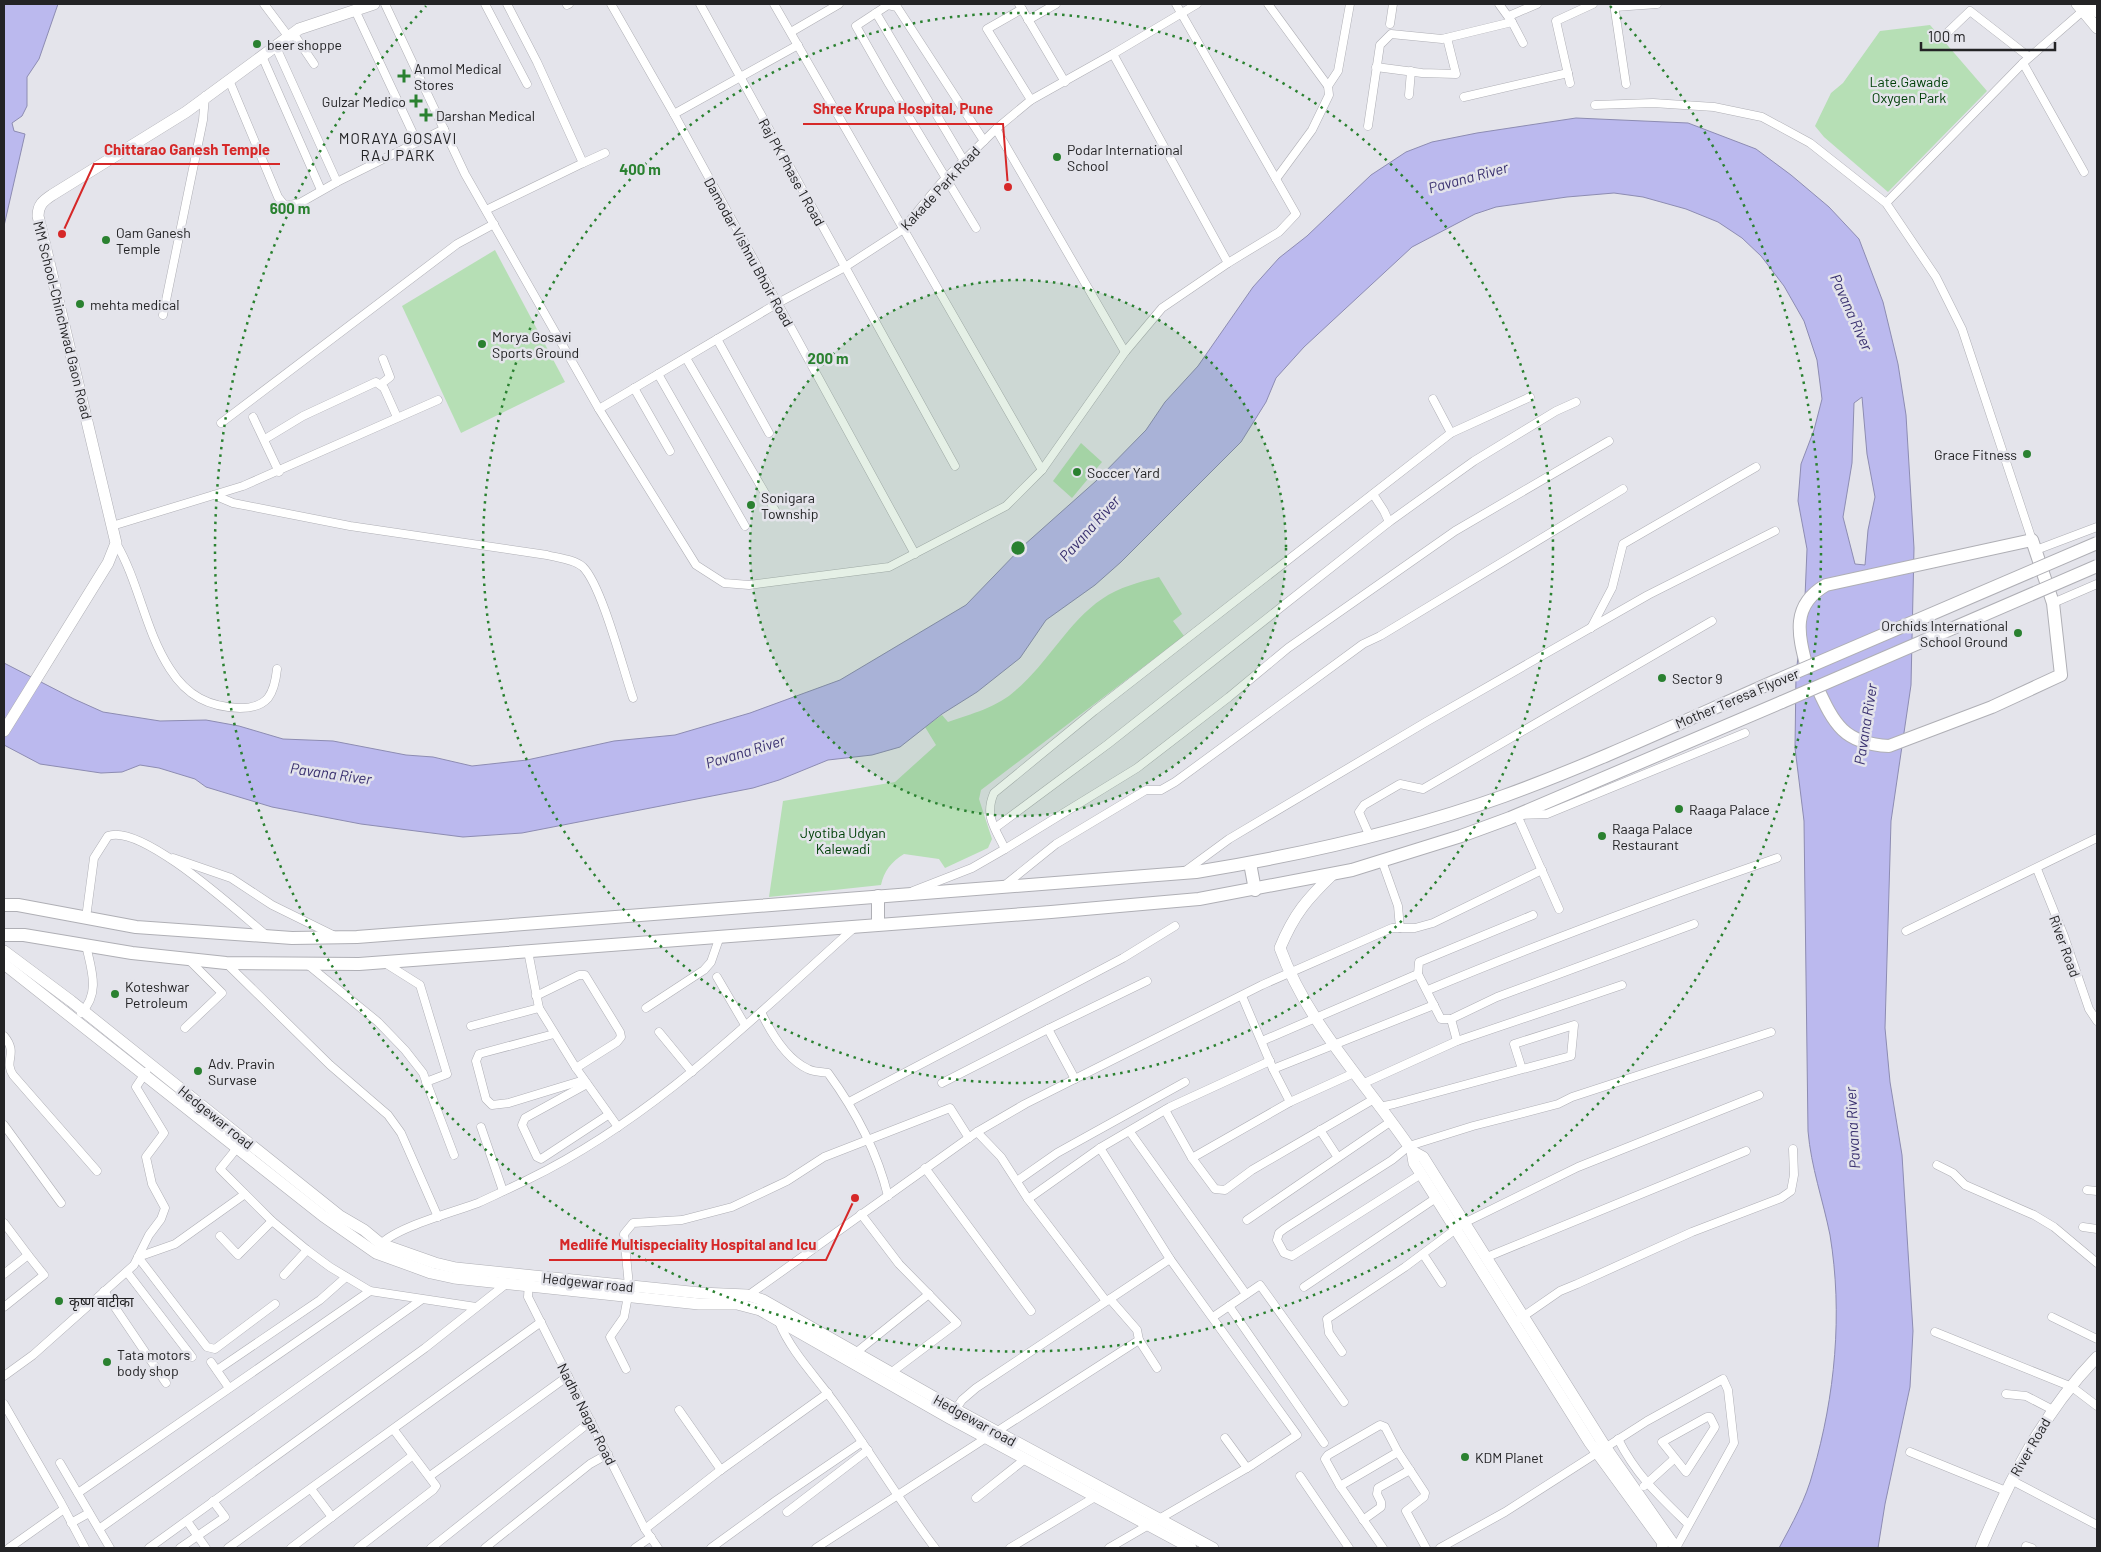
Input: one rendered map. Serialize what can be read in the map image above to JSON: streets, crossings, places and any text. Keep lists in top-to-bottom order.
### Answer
{
  "streets": {
    "main road": [
      "MM School-Chinchwad Gaon Road",
      "Mother Teresa Flyover",
      "River Road",
      "Hedgewar road"
    ],
    "street": [
      "Raj PK Phase 1 Road",
      "Kakade Park Road",
      "Damodar Vishnu Bhoir Road",
      "Nadhe Nagar Road"
    ]
  },
  "crossings": [
    ["Raj PK Phase 1 Road", "Kakade Park Road"],
    ["Kakade Park Road", "Damodar Vishnu Bhoir Road"],
    ["Hedgewar road", "Nadhe Nagar Road"]
  ],
  "districts": ["MORAYA GOSAVI RAJ PARK"],
  "water": ["Pavana River"],
  "parks": ["Late.Gawade Oxygen Park", "Jyotiba Udyan Kalewadi"],
  "places": {
    "other": [
      "beer shoppe",
      "Podar International School",
      "Shree Krupa Hospital, Pune",
      "Chittarao Ganesh Temple",
      "Oam Ganesh Temple",
      "mehta medical",
      "Morya Gosavi Sports Ground",
      "Grace Fitness",
      "Soccer Yard",
      "Sonigara Township",
      "Orchids International School Ground",
      "Sector 9",
      "Raaga Palace",
      "Raaga Palace Restaurant",
      "Koteshwar Petroleum",
      "Adv. Pravin Survase",
      "Medlife Multispeciality Hospital and Icu",
      "कृष्ण वाटीका",
      "Tata motors body shop",
      "KDM Planet"
    ],
    "health": ["Anmol Medical Stores", "Gulzar Medico", "Darshan Medical"]
  },
  "scale_bar": "100 m",
  "rings": ["400 m", "600 m", "200 m"]
}
